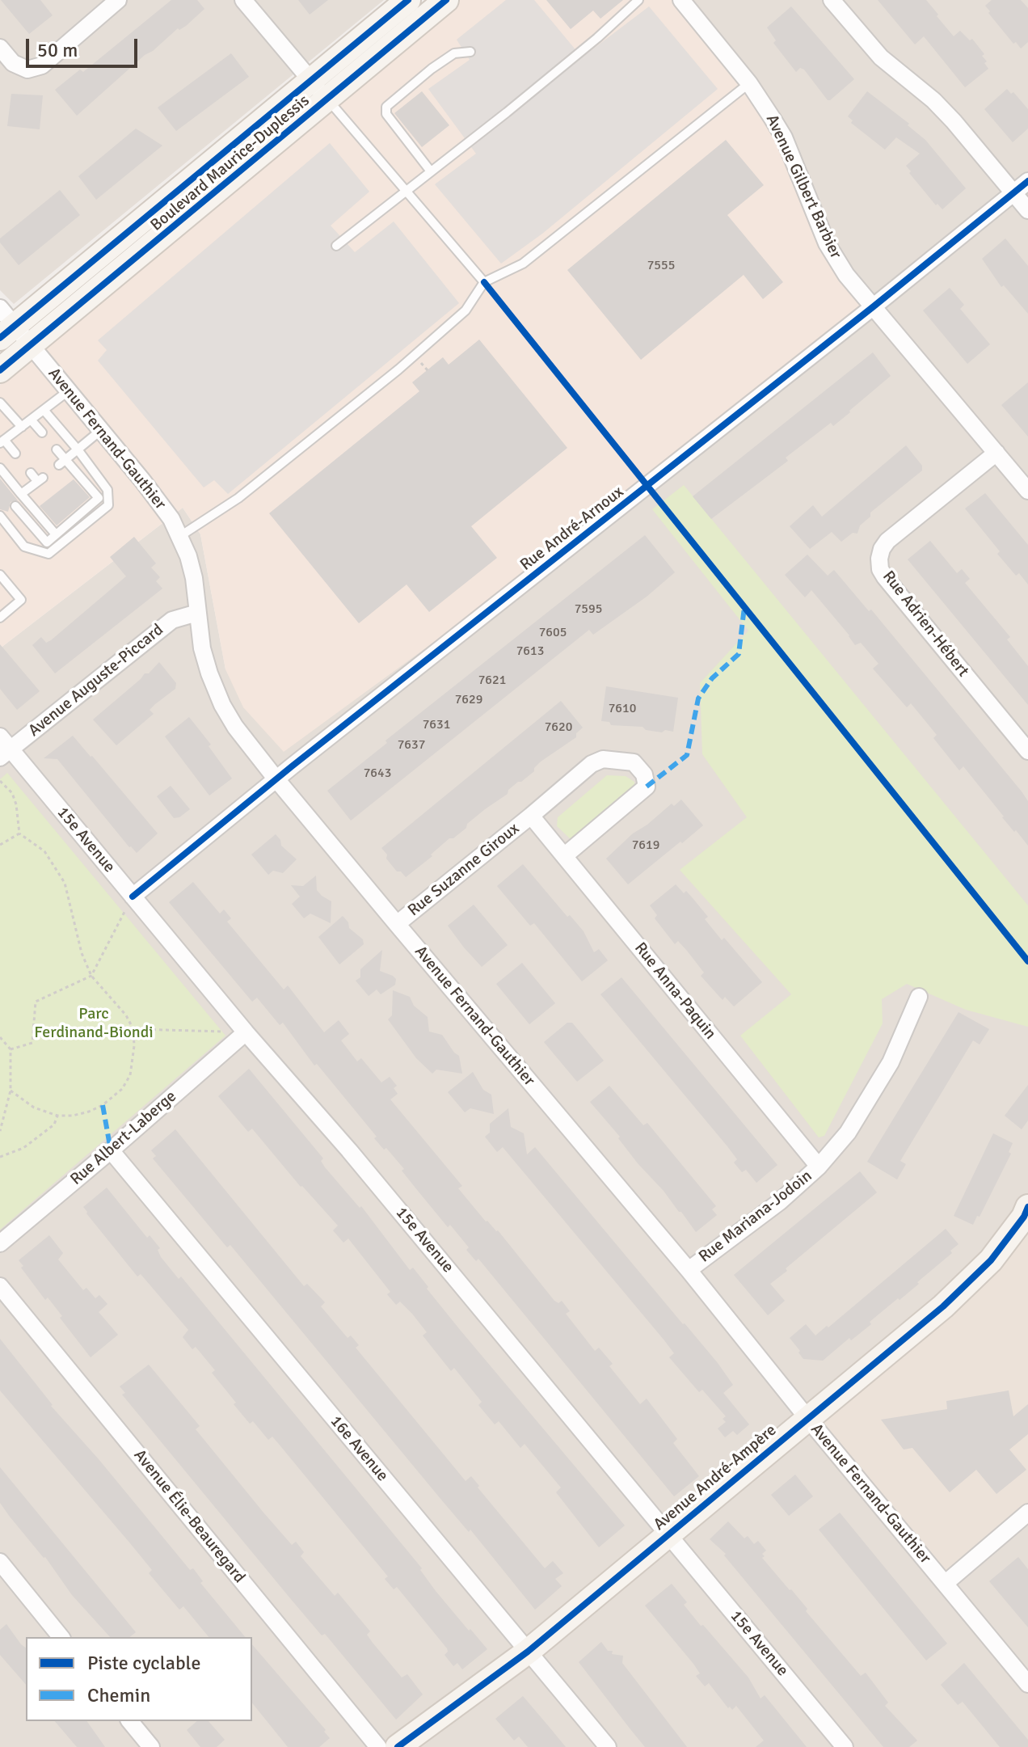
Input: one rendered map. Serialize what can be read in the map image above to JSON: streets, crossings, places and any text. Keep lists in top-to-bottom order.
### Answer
{
  "streets": {
    "street": [
      "Boulevard Maurice-Duplessis",
      "Avenue Gilbert Barbier",
      "Avenue Fernand-Gauthier",
      "Rue André-Arnoux",
      "Rue Adrien-Hébert",
      "Avenue Auguste-Piccard",
      "15e Avenue",
      "Rue Suzanne Giroux",
      "Rue Anna-Paquin",
      "Rue Albert-Laberge",
      "Rue Mariana-Jodoin",
      "16e Avenue",
      "Avenue André-Ampère",
      "Avenue Élie-Beauregard"
    ]
  },
  "crossings": [
    ["Boulevard Maurice-Duplessis", "Avenue Fernand-Gauthier"],
    ["Avenue Gilbert Barbier", "Rue André-Arnoux"],
    ["Avenue Gilbert Barbier", "Rue Adrien-Hébert"],
    ["Avenue Fernand-Gauthier", "Rue André-Arnoux"],
    ["Avenue Fernand-Gauthier", "Avenue Auguste-Piccard"],
    ["Avenue Fernand-Gauthier", "Rue Suzanne Giroux"],
    ["Avenue Fernand-Gauthier", "Rue Mariana-Jodoin"],
    ["Avenue Fernand-Gauthier", "Avenue André-Ampère"],
    ["Rue André-Arnoux", "15e Avenue"],
    ["Avenue Auguste-Piccard", "15e Avenue"],
    ["15e Avenue", "Rue Albert-Laberge"],
    ["15e Avenue", "Avenue André-Ampère"],
    ["Rue Suzanne Giroux", "Rue Anna-Paquin"],
    ["Rue Anna-Paquin", "Rue Mariana-Jodoin"],
    ["Rue Albert-Laberge", "16e Avenue"],
    ["16e Avenue", "Avenue André-Ampère"]
  ],
  "parks": ["Parc Ferdinand-Biondi"],
  "house_numbers": [
    "7555",
    "7595",
    "7605",
    "7613",
    "7621",
    "7629",
    "7610",
    "7631",
    "7620",
    "7637",
    "7643",
    "7619"
  ],
  "legend": ["Piste cyclable", "Chemin"],
  "scale_bar": "50 m"
}
